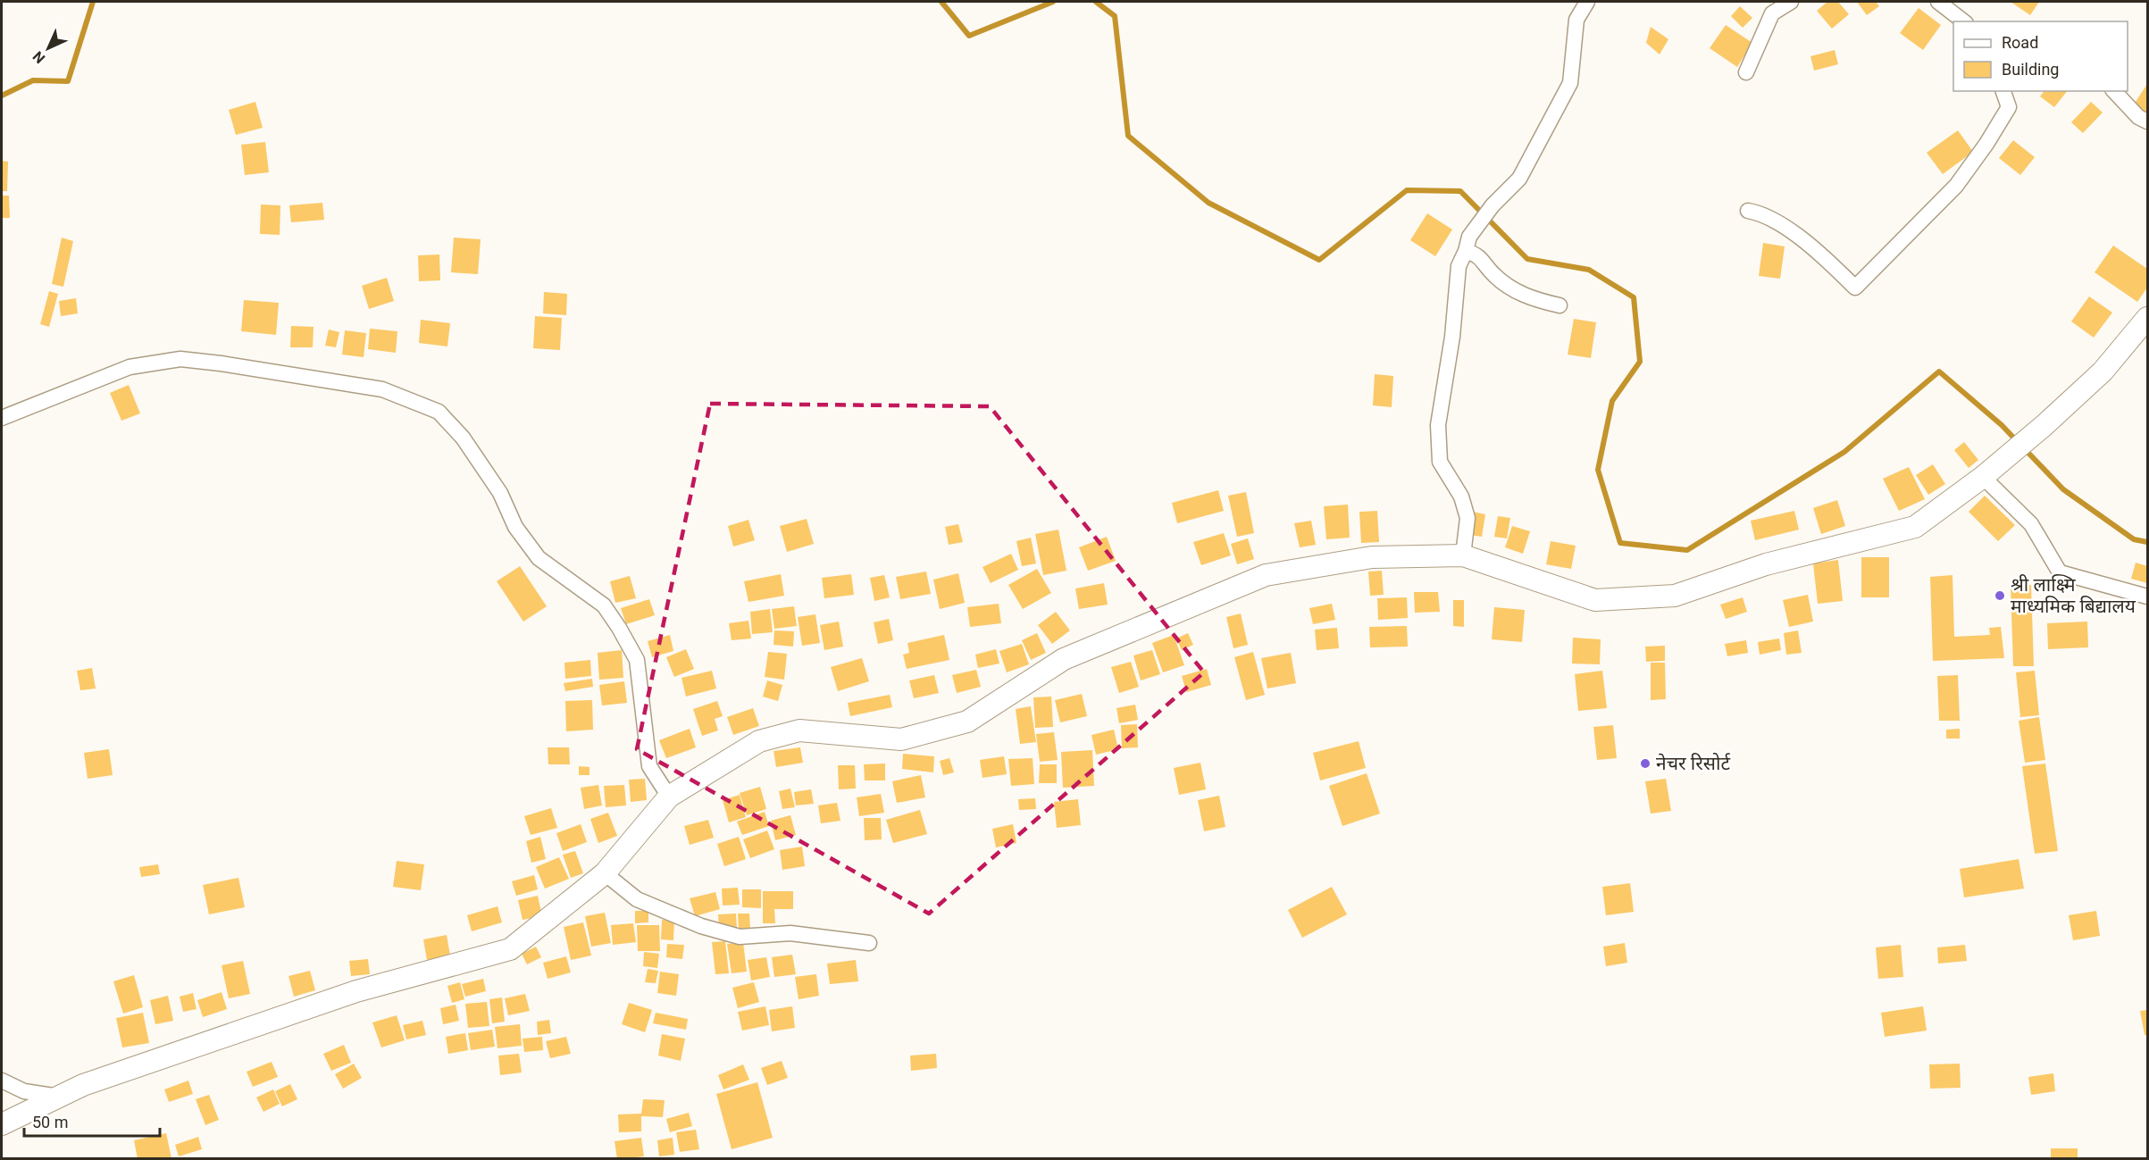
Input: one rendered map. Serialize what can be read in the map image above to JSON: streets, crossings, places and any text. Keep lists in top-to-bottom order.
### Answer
{
  "places": ["श्री लाक्ष्मि माध्यमिक बिद्यालय", "नेचर रिसोर्ट"],
  "legend": ["Road", "Building"],
  "scale_bar": "50 m",
  "north": "bottom left"
}
